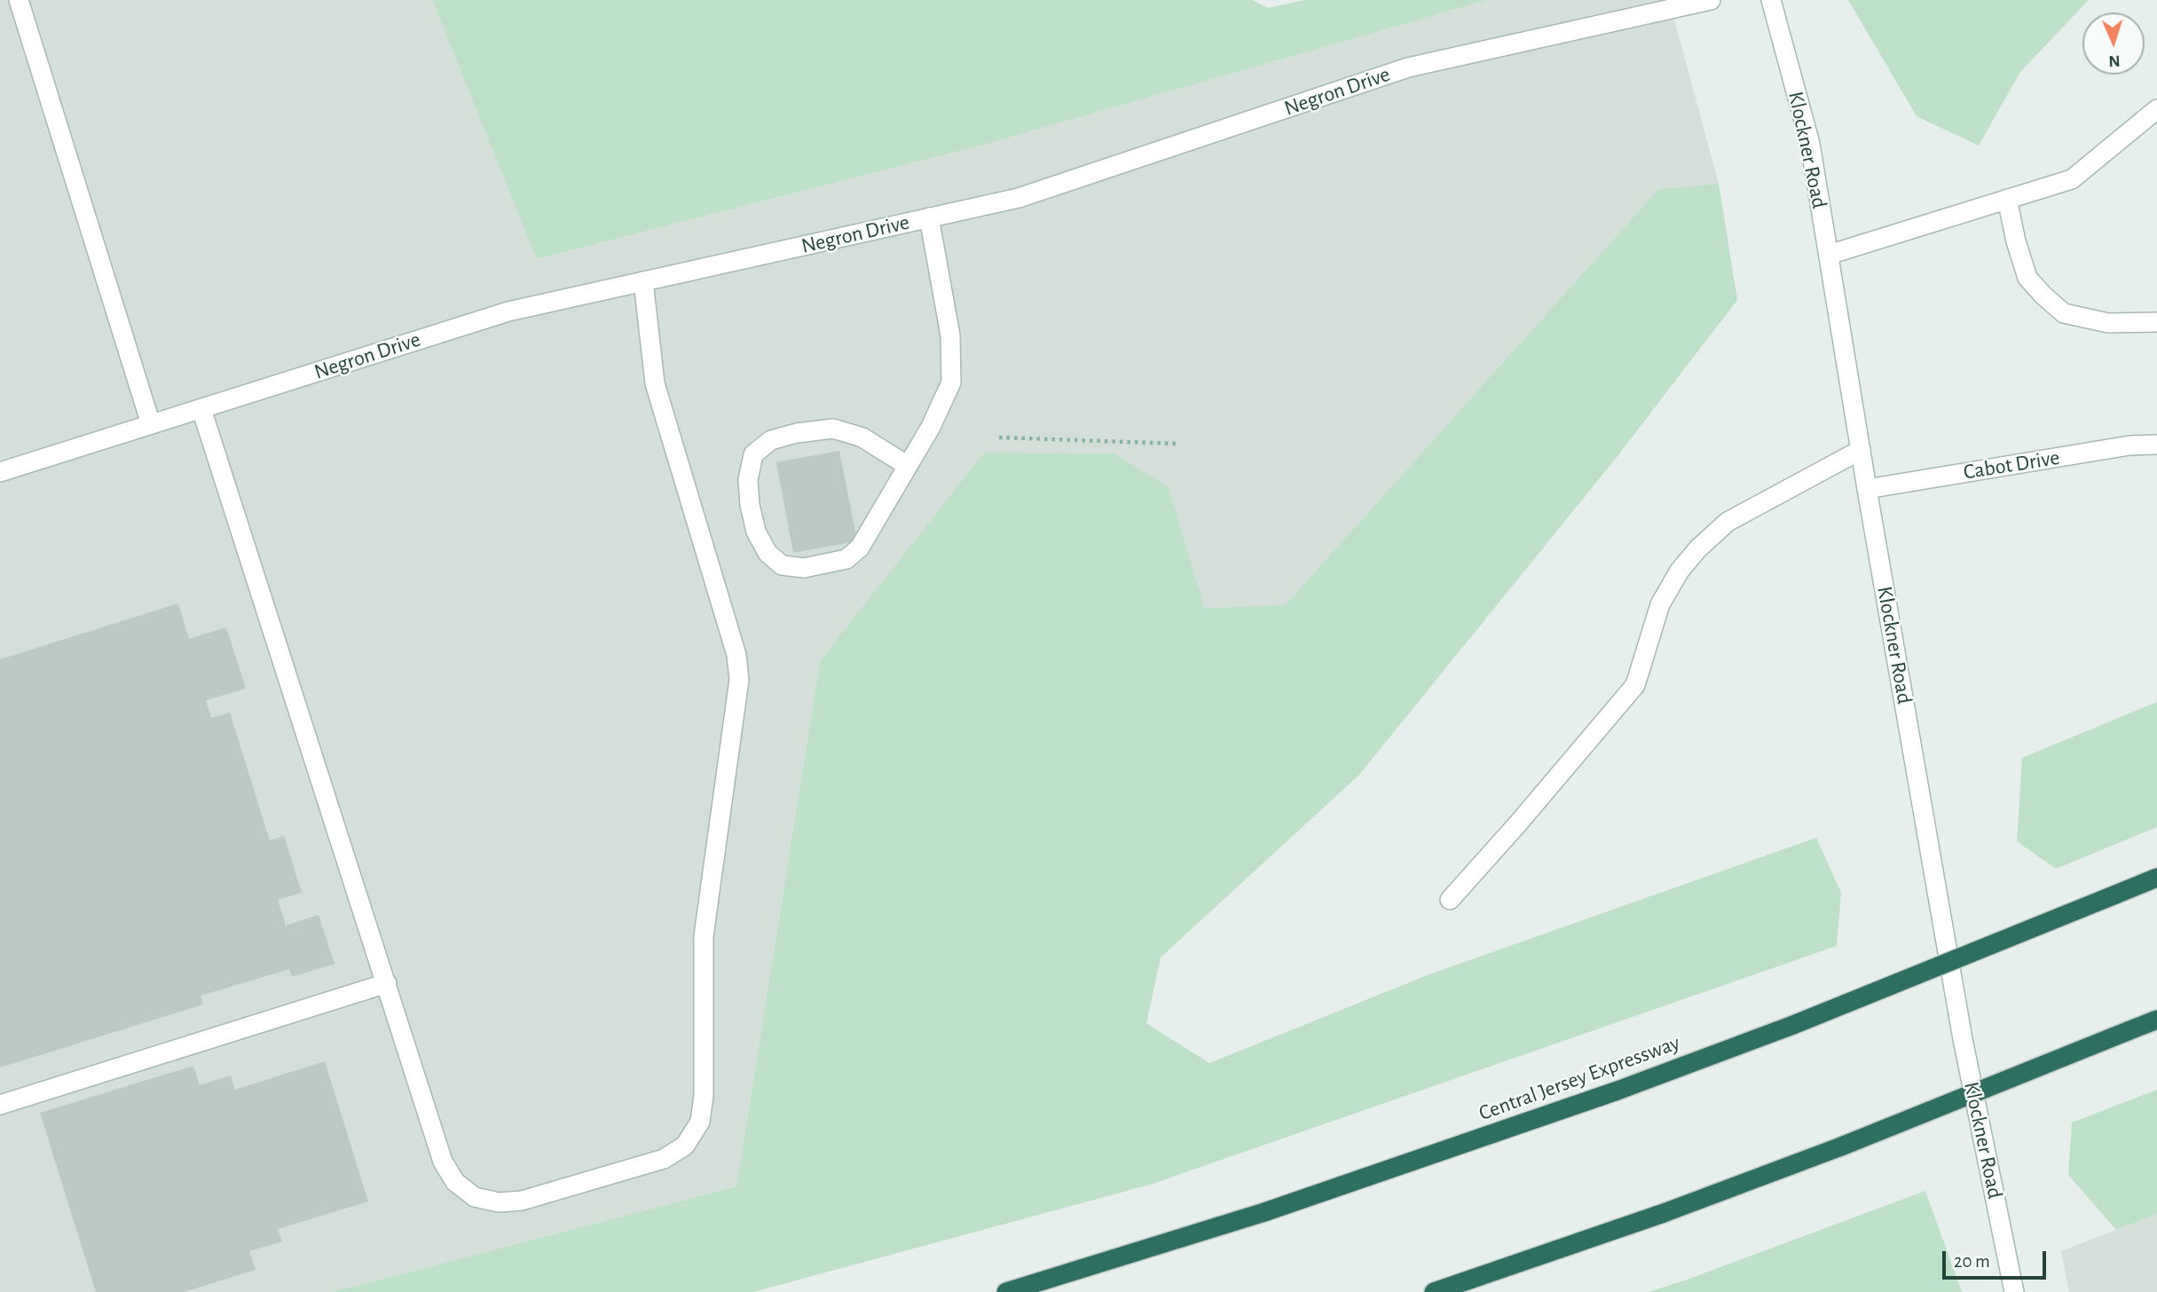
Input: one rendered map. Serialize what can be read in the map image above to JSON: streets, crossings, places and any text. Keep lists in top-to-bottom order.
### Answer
{
  "streets": {
    "highway": ["Central Jersey Expressway"],
    "street": ["Negron Drive", "Klockner Road", "Cabot Drive"]
  },
  "crossings": [
    ["Klockner Road", "Cabot Drive"]
  ],
  "scale_bar": "20 m",
  "north": "bottom"
}
